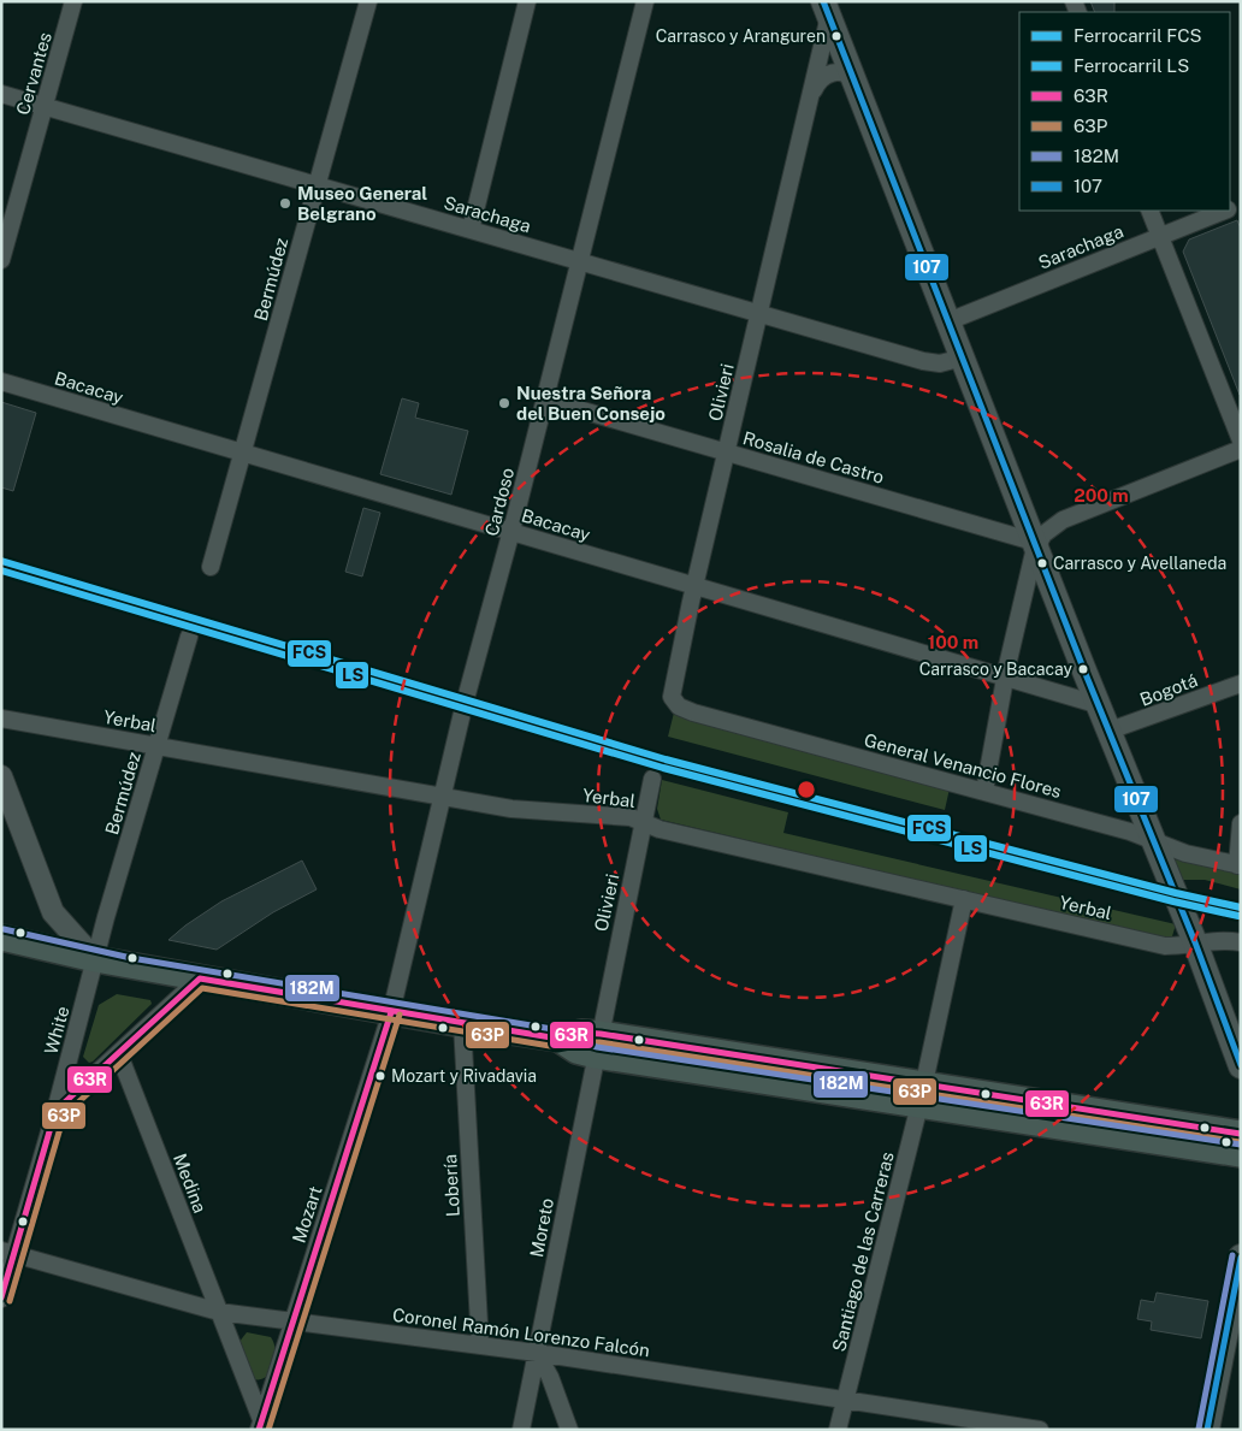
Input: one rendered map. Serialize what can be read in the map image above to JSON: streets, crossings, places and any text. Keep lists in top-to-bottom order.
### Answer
{
  "streets": {
    "street": [
      "Cervantes",
      "Sarachaga",
      "Bermúdez",
      "Bacacay",
      "Olivieri",
      "Rosalia de Castro",
      "Cardoso",
      "Bogotá",
      "Yerbal",
      "General Venancio Flores",
      "White",
      "Medina",
      "Lobería",
      "Mozart",
      "Moreto",
      "Santiago de las Carreras",
      "Coronel Ramón Lorenzo Falcón"
    ]
  },
  "crossings": [
    ["Cervantes", "Sarachaga"],
    ["Sarachaga", "Bermúdez"],
    ["Sarachaga", "Olivieri"],
    ["Sarachaga", "Cardoso"],
    ["Bermúdez", "Bacacay"],
    ["Bermúdez", "Yerbal"],
    ["Bermúdez", "White"],
    ["Bacacay", "Olivieri"],
    ["Bacacay", "Cardoso"],
    ["Olivieri", "Rosalia de Castro"],
    ["Olivieri", "Yerbal"],
    ["Olivieri", "General Venancio Flores"],
    ["Olivieri", "Moreto"],
    ["Rosalia de Castro", "Cardoso"],
    ["Cardoso", "Yerbal"],
    ["Cardoso", "Mozart"],
    ["Yerbal", "Santiago de las Carreras"],
    ["White", "Coronel Ramón Lorenzo Falcón"],
    ["Medina", "Mozart"],
    ["Medina", "Coronel Ramón Lorenzo Falcón"],
    ["Lobería", "Coronel Ramón Lorenzo Falcón"],
    ["Mozart", "Coronel Ramón Lorenzo Falcón"],
    ["Moreto", "Coronel Ramón Lorenzo Falcón"],
    ["Santiago de las Carreras", "Coronel Ramón Lorenzo Falcón"]
  ],
  "places": [
    "Carrasco y Aranguren",
    "Museo General Belgrano",
    "Nuestra Señora del Buen Consejo",
    "Carrasco y Avellaneda",
    "Carrasco y Bacacay",
    "Mozart y Rivadavia"
  ],
  "lines": [
    "transit line 107",
    "rail line FCS",
    "rail line LS",
    "transit line 182M",
    "transit line 63R",
    "transit line 63P"
  ],
  "legend": [
    "Ferrocarril FCS",
    "Ferrocarril LS",
    "63R",
    "63P",
    "182M",
    "107"
  ],
  "rings": ["200 m", "100 m"]
}
